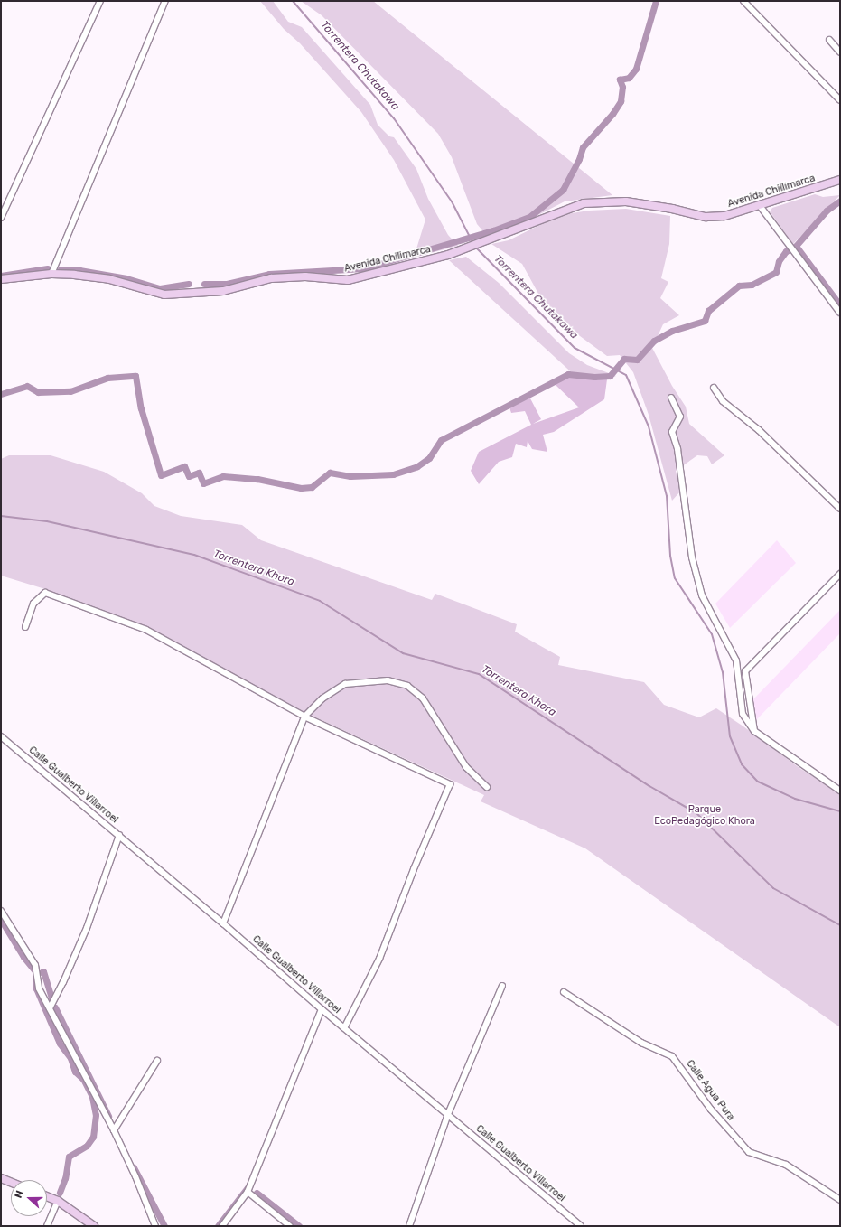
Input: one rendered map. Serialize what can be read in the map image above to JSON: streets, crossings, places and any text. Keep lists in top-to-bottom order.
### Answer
{
  "streets": {
    "street": [
      "Avenida Chillimarca",
      "Avenida Chilimarca",
      "Calle Gualberto Villarroel",
      "Calle Agua Pura"
    ]
  },
  "crossings": [
    ["Avenida Chillimarca", "Avenida Chilimarca"]
  ],
  "water": ["Torrentera Chutakawa", "Torrentera Khora"],
  "parks": ["Parque EcoPedagógico Khora"],
  "north": "left"
}
